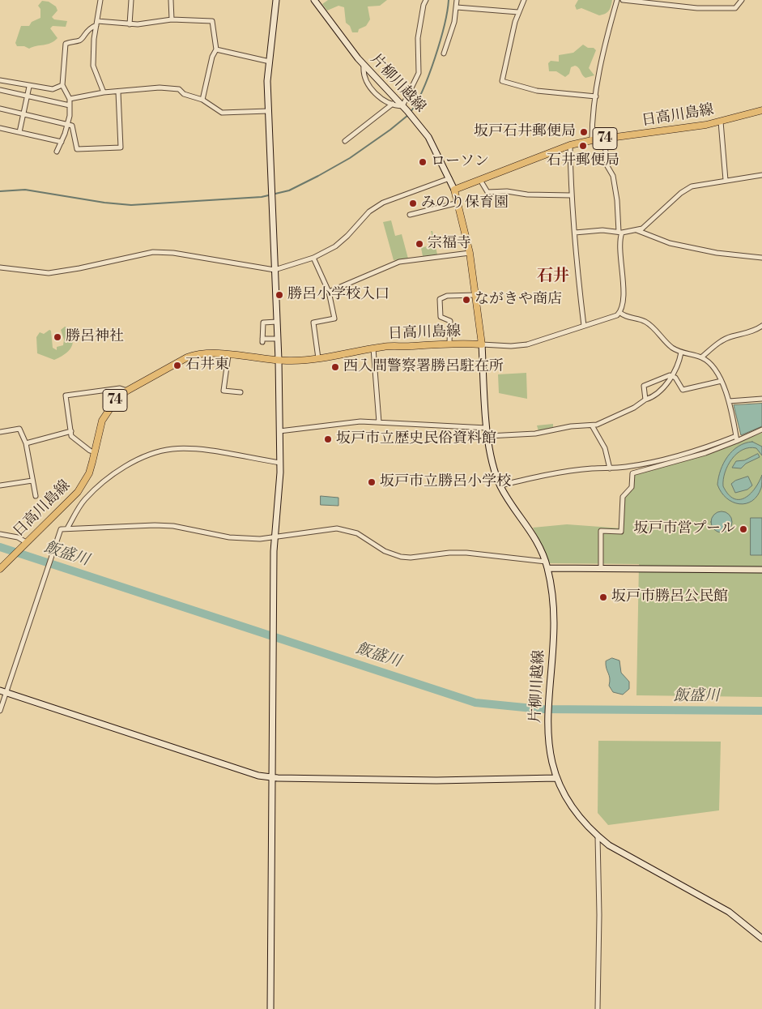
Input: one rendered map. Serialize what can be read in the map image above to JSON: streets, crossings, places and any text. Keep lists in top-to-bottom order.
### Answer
{
  "streets": {
    "main road": ["日高川島線", "74"],
    "street": ["片柳川越線"]
  },
  "crossings": [
    ["片柳川越線", "日高川島線"]
  ],
  "districts": ["石井"],
  "water": ["飯盛川"],
  "places": [
    "坂戸石井郵便局",
    "石井郵便局",
    "ローソン",
    "みのり保育園",
    "宗福寺",
    "勝呂小学校入口",
    "ながきや商店",
    "勝呂神社",
    "石井東",
    "西入間警察署勝呂駐在所",
    "坂戸市立歴史民俗資料館",
    "坂戸市立勝呂小学校",
    "坂戸市営プール",
    "坂戸市勝呂公民館"
  ]
}
